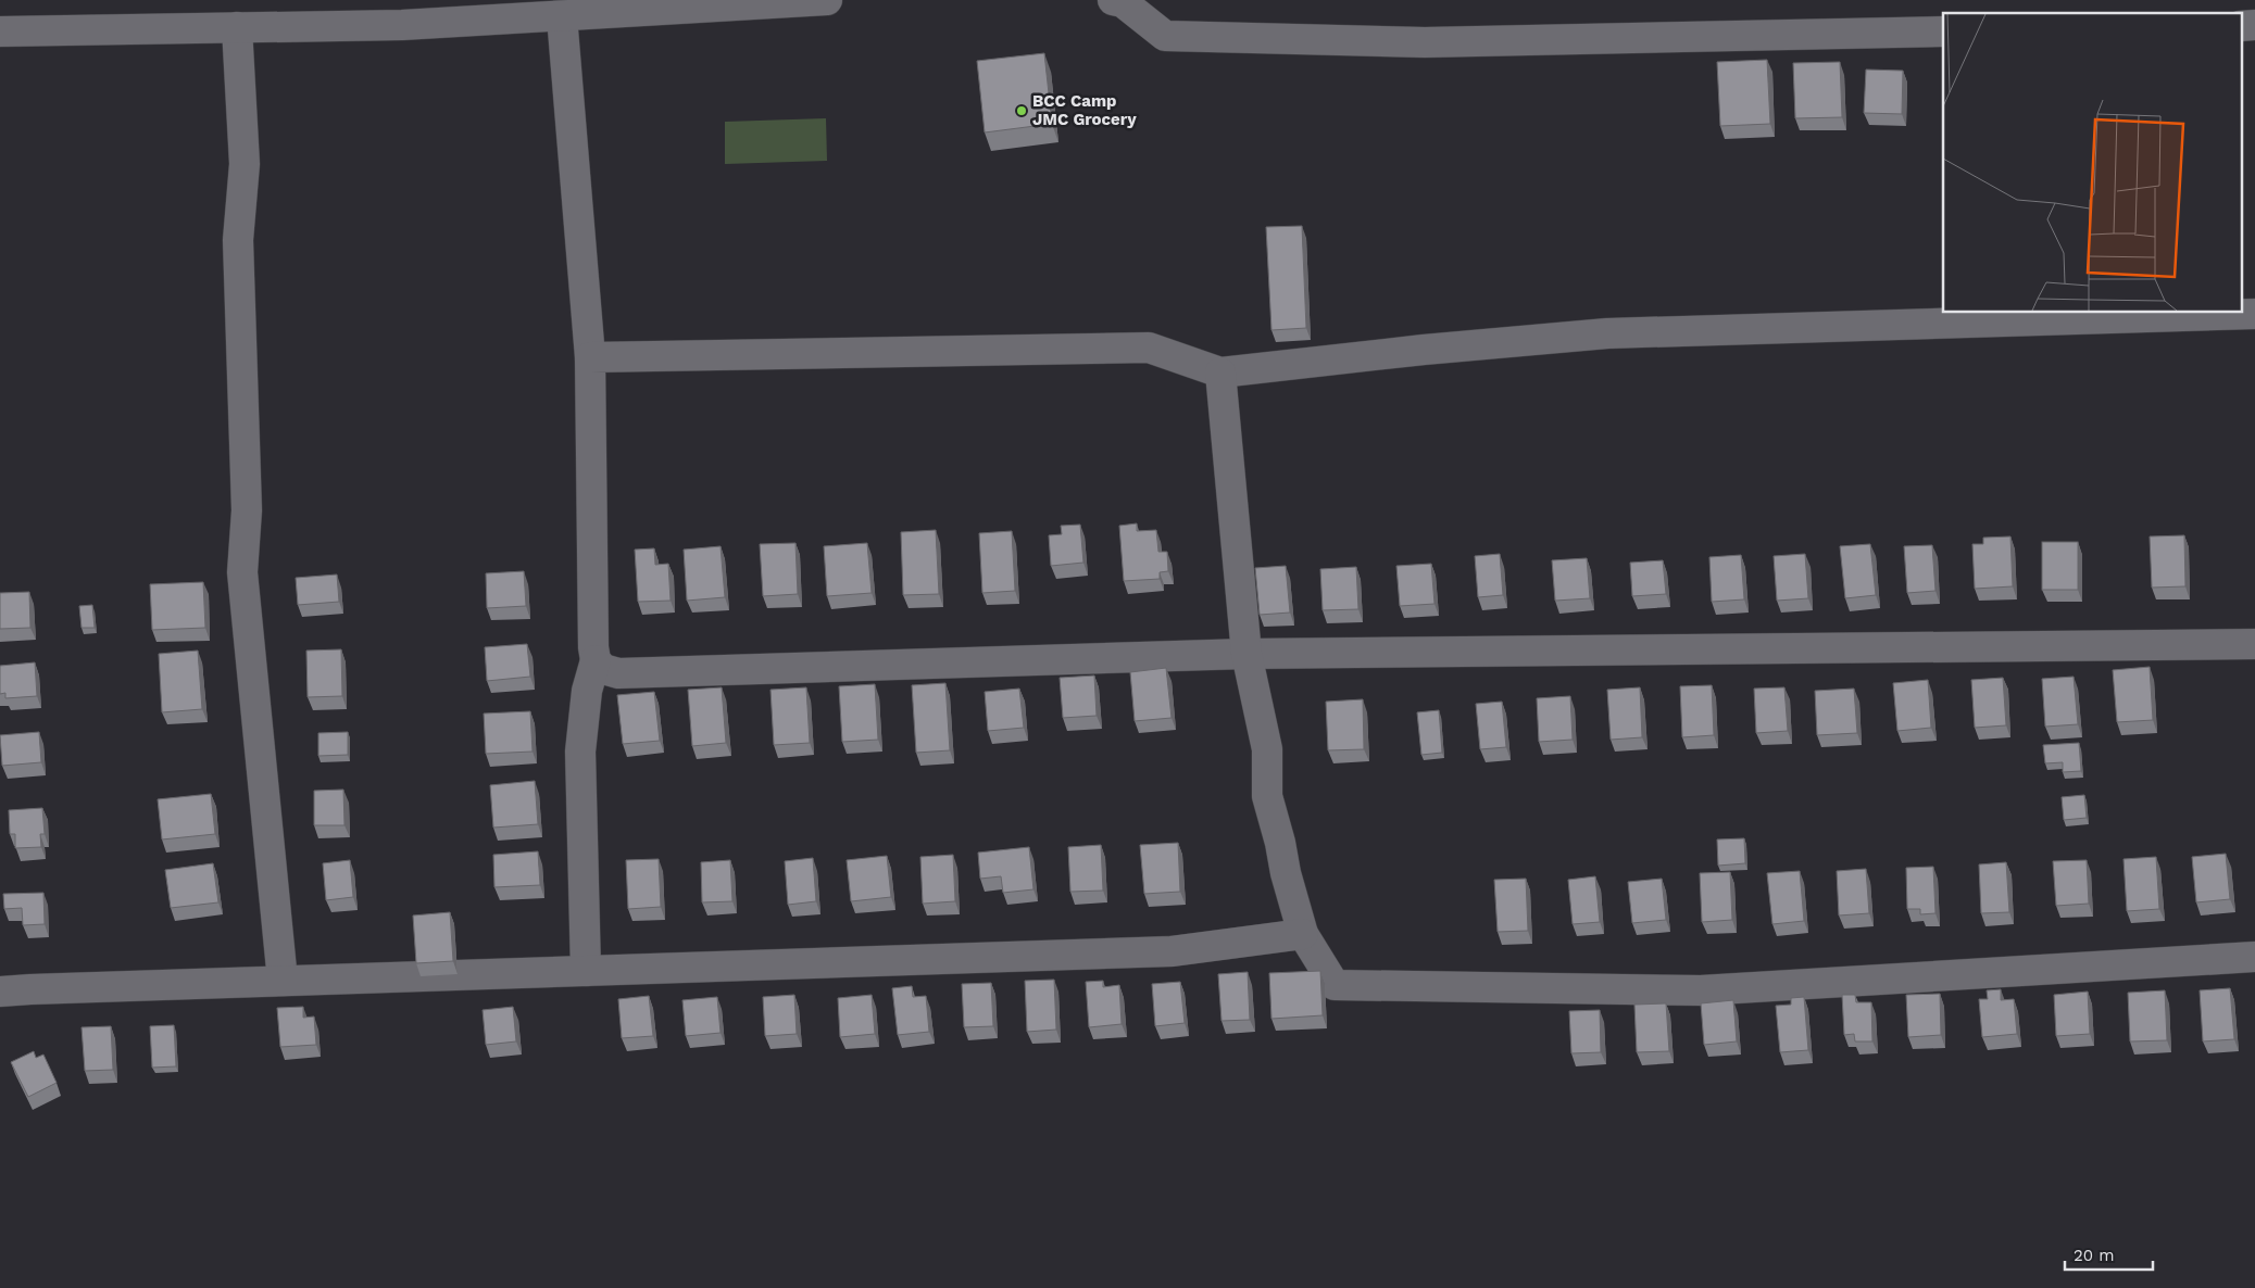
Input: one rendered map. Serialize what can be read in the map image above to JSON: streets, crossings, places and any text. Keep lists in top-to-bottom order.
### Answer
{
  "places": ["BCC Camp JMC Grocery"],
  "scale_bar": "20 m"
}
